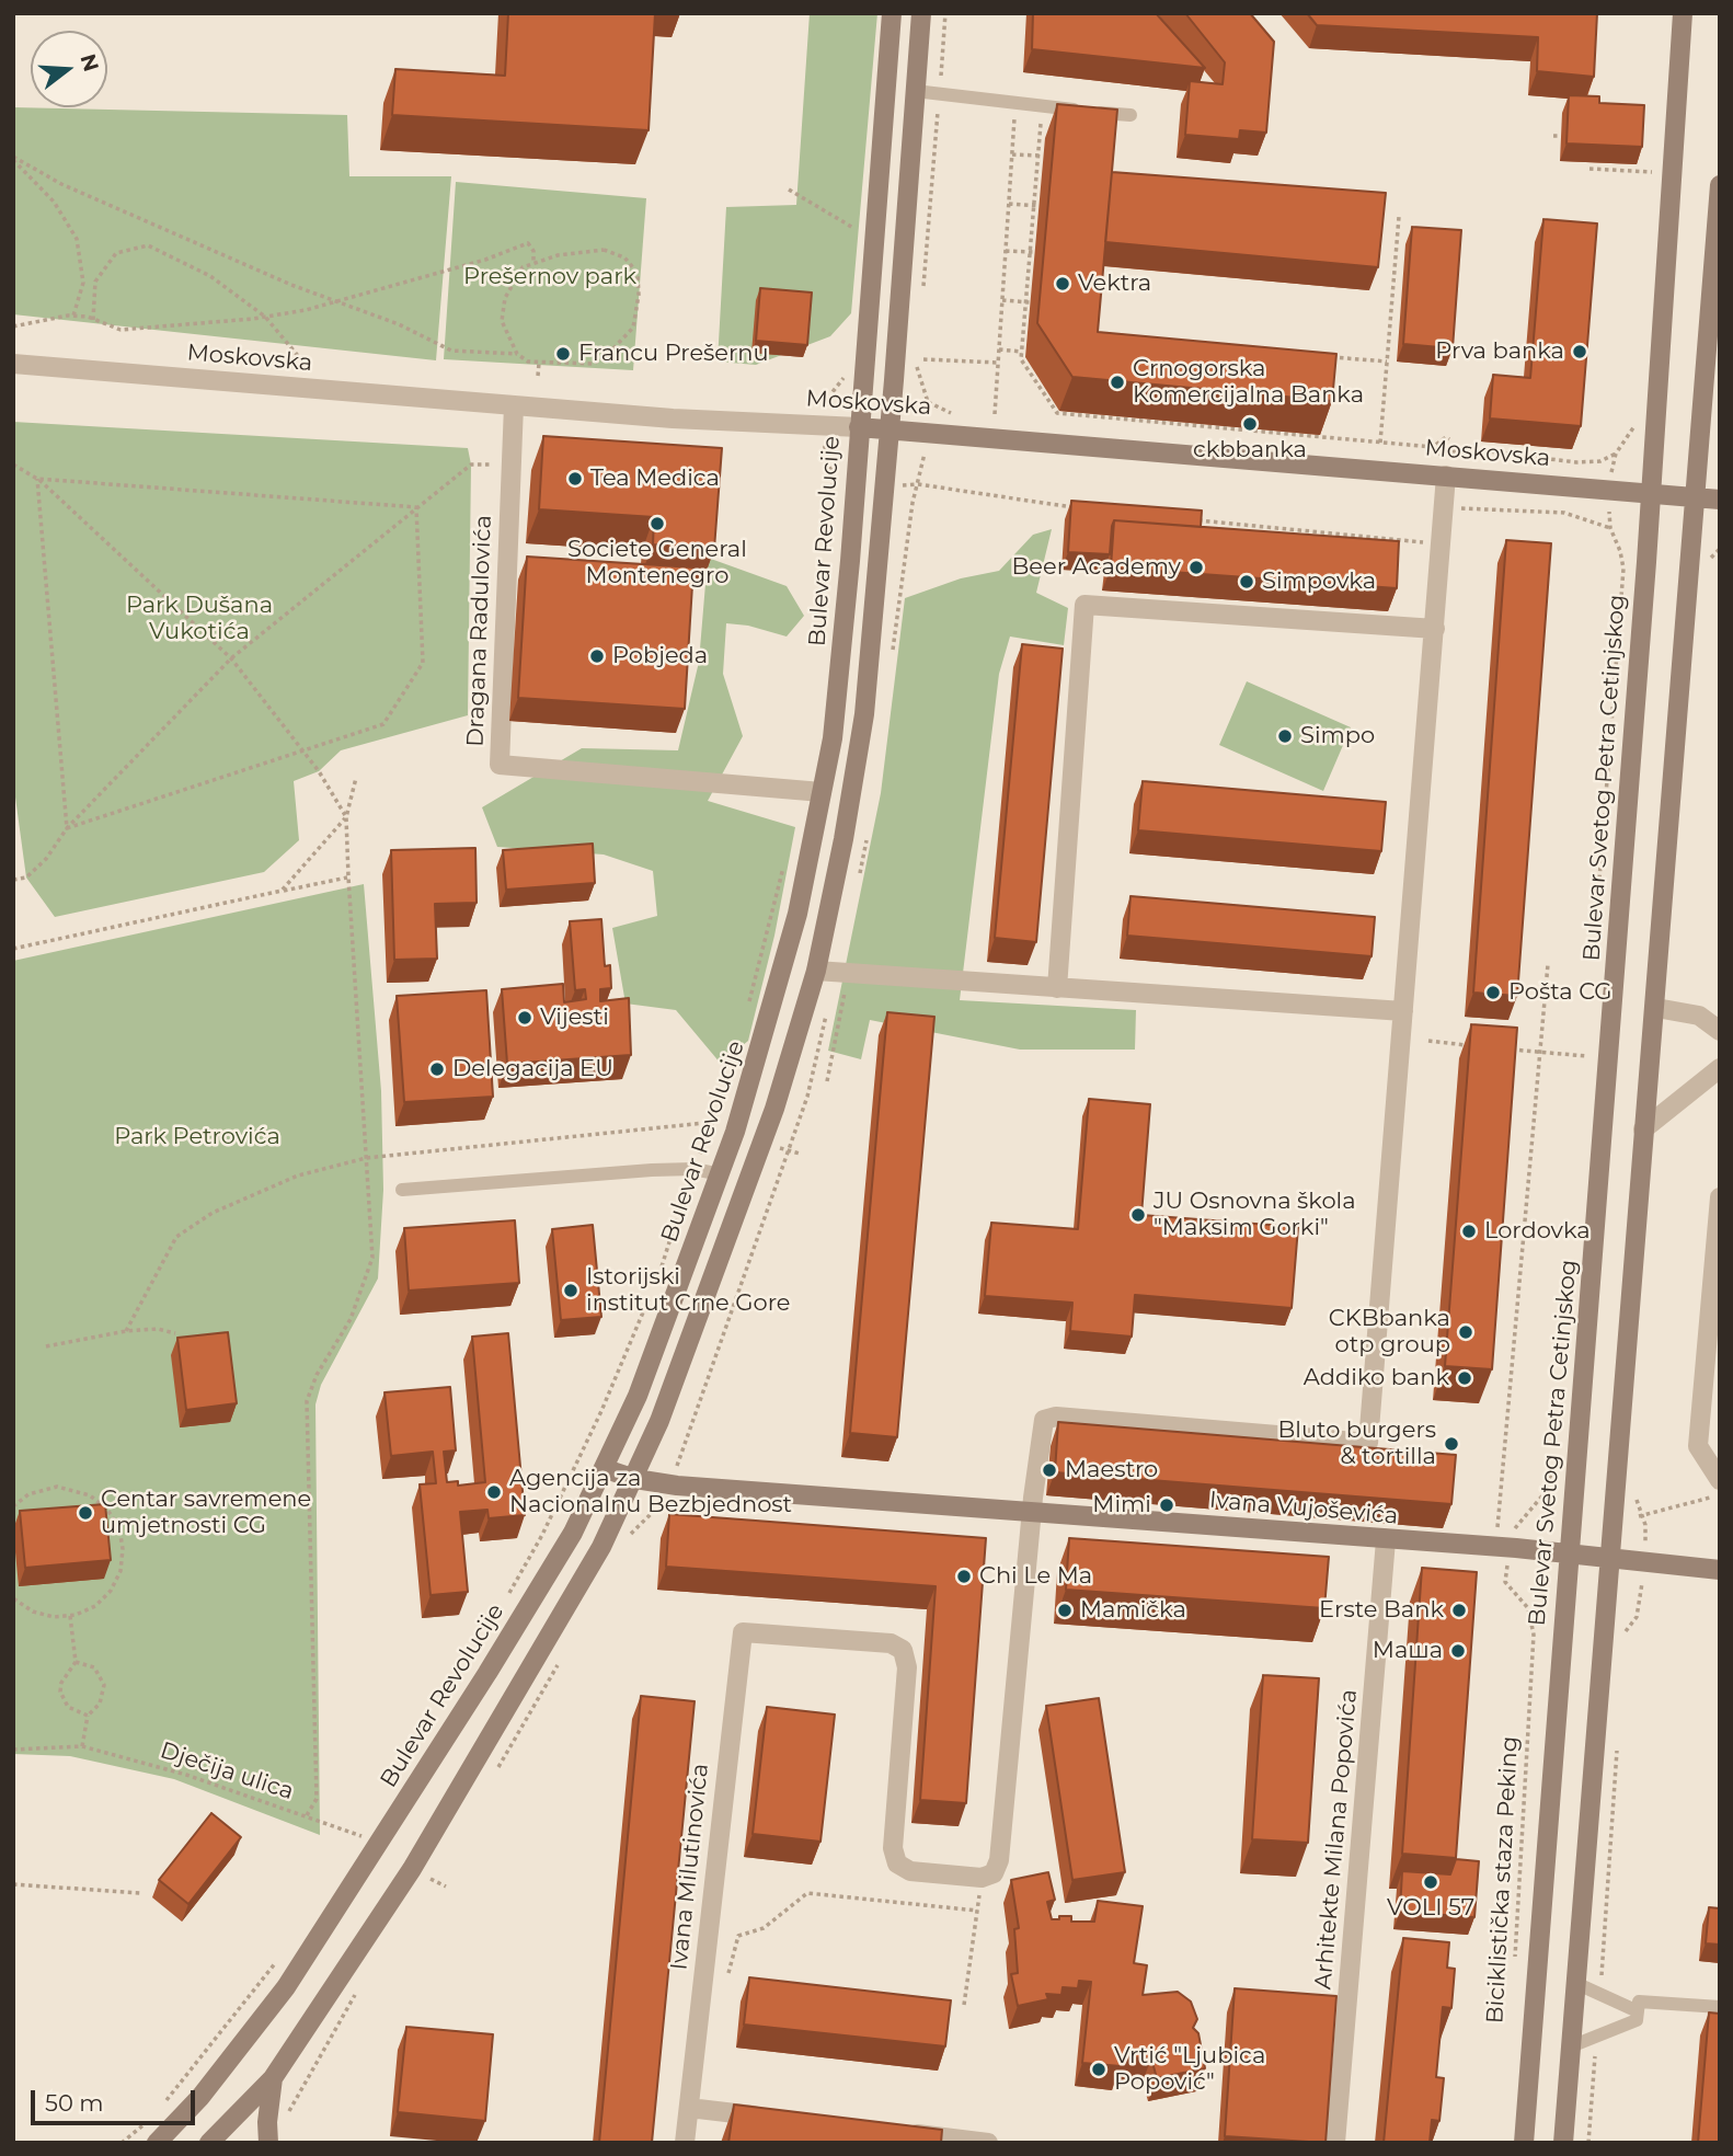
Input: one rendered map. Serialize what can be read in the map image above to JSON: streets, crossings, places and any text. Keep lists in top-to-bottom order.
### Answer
{
  "streets": {
    "main road": [
      "Moskovska",
      "Bulevar Revolucije",
      "Bulevar Svetog Petra Cetinjskog",
      "Ivana Vujoševića"
    ],
    "street": ["Dragana Radulovića", "Arhitekte Milana Popovića", "Ivana Milutinovića"],
    "path": ["Dječija ulica", "Biciklistička staza Peking"]
  },
  "crossings": [
    ["Moskovska", "Bulevar Revolucije"],
    ["Moskovska", "Dragana Radulovića"],
    ["Moskovska", "Bulevar Svetog Petra Cetinjskog"],
    ["Bulevar Revolucije", "Dragana Radulovića"],
    ["Bulevar Revolucije", "Ivana Vujoševića"],
    ["Bulevar Svetog Petra Cetinjskog", "Ivana Vujoševića"],
    ["Ivana Vujoševića", "Arhitekte Milana Popovića"]
  ],
  "parks": ["Prešernov park", "Park Dušana Vukotića", "Park Petrovića"],
  "places": [
    "Vektra",
    "Prva banka",
    "Francu Prešernu",
    "Crnogorska Komercijalna Banka",
    "ckbbanka",
    "Tea Medica",
    "Societe General Montenegro",
    "Beer Academy",
    "Simpovka",
    "Pobjeda",
    "Simpo",
    "Pošta CG",
    "Vijesti",
    "Delegacija EU",
    "JU Osnovna škola \"Maksim Gorki\"",
    "Lordovka",
    "Istorijski institut Crne Gore",
    "CKBbanka otp group",
    "Addiko bank",
    "Bluto burgers & tortilla",
    "Maestro",
    "Agencija za Nacionalnu Bezbjednost",
    "Mimi",
    "Centar savremene umjetnosti CG",
    "Chi Le Ma",
    "Mamička",
    "Erste Bank",
    "Маша",
    "VOLI 57",
    "Vrtić \"Ljubica Popović\""
  ],
  "scale_bar": "50 m",
  "north": "right"
}
